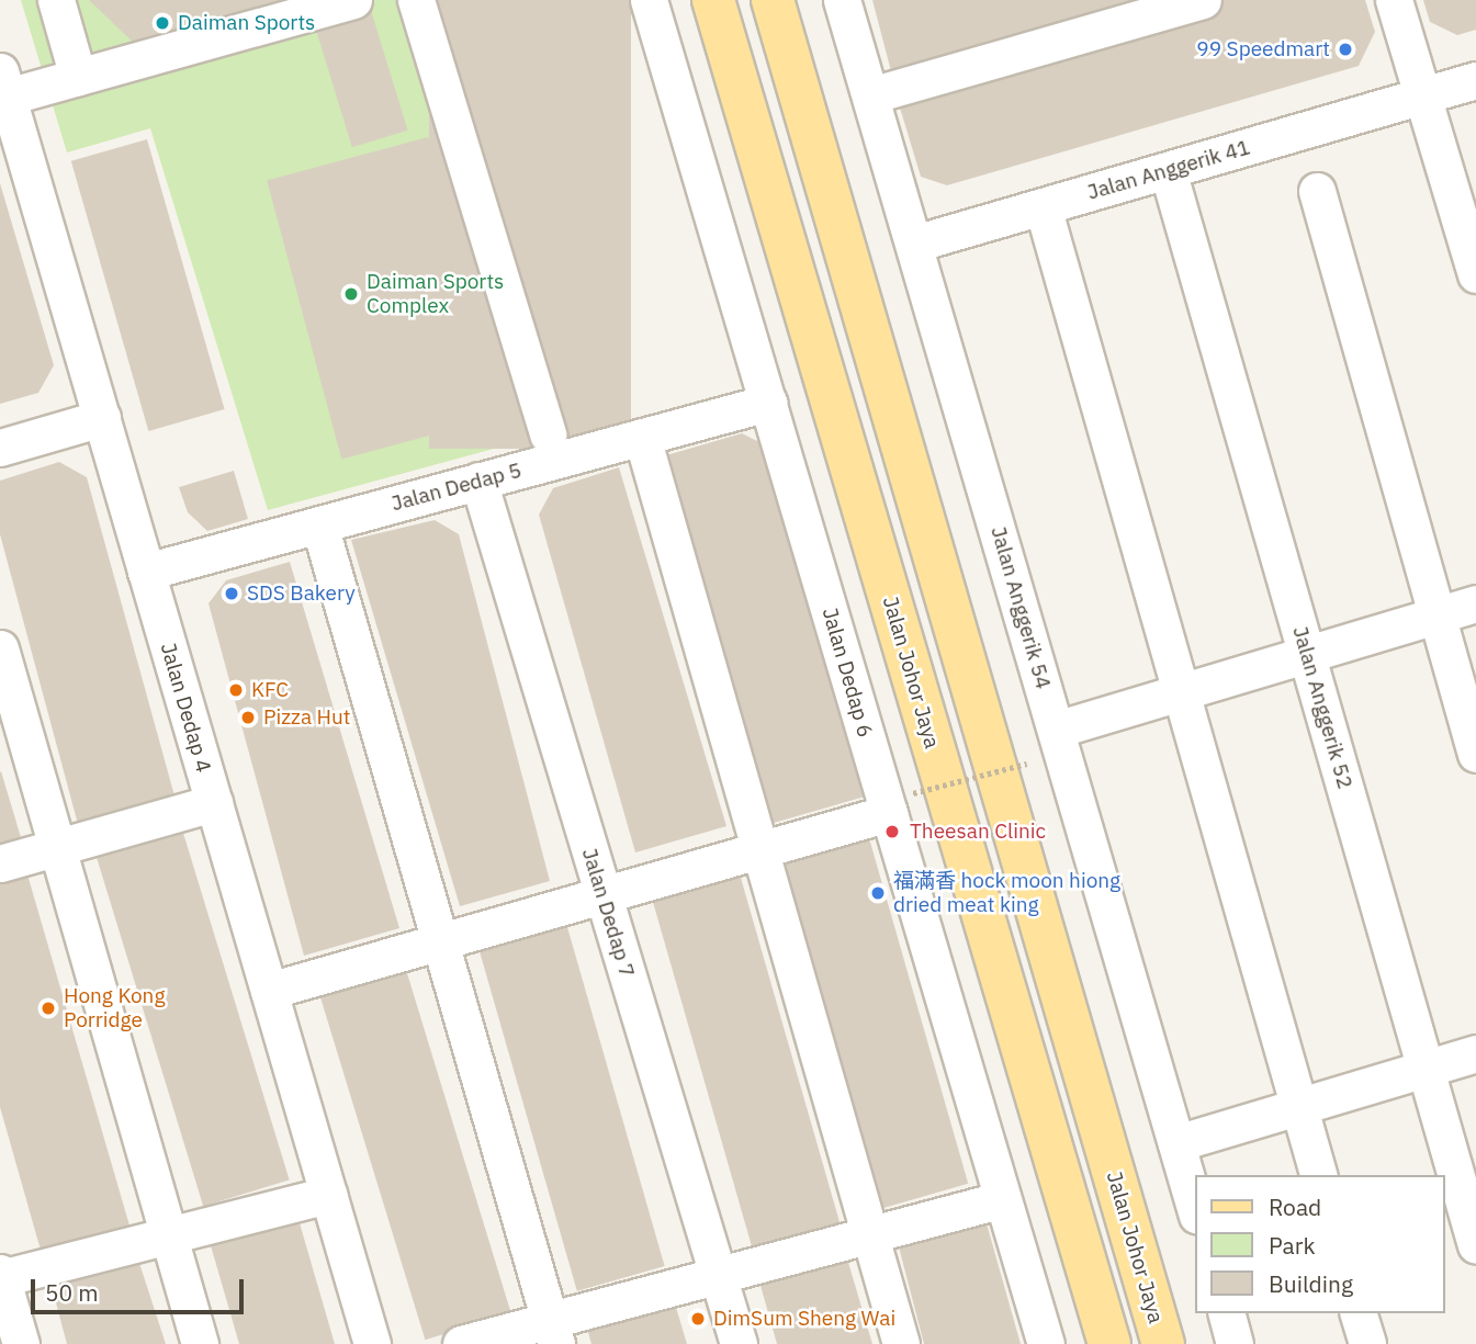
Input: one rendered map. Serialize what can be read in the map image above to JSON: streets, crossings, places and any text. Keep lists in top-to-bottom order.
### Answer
{
  "streets": {
    "main road": ["Jalan Johor Jaya"],
    "street": [
      "Jalan Anggerik 41",
      "Jalan Dedap 5",
      "Jalan Anggerik 54",
      "Jalan Dedap 6",
      "Jalan Dedap 4",
      "Jalan Anggerik 52",
      "Jalan Dedap 7"
    ]
  },
  "crossings": [
    ["Jalan Anggerik 41", "Jalan Anggerik 54"],
    ["Jalan Anggerik 41", "Jalan Anggerik 52"],
    ["Jalan Dedap 5", "Jalan Dedap 6"],
    ["Jalan Dedap 5", "Jalan Dedap 4"],
    ["Jalan Dedap 5", "Jalan Dedap 7"]
  ],
  "places": [
    "Daiman Sports",
    "99 Speedmart",
    "Daiman Sports Complex",
    "SDS Bakery",
    "KFC",
    "Pizza Hut",
    "Theesan Clinic",
    "福滿香 hock moon hiong dried meat king",
    "Hong Kong Porridge",
    "DimSum Sheng Wai"
  ],
  "legend": ["Road", "Park", "Building"],
  "scale_bar": "50 m"
}
